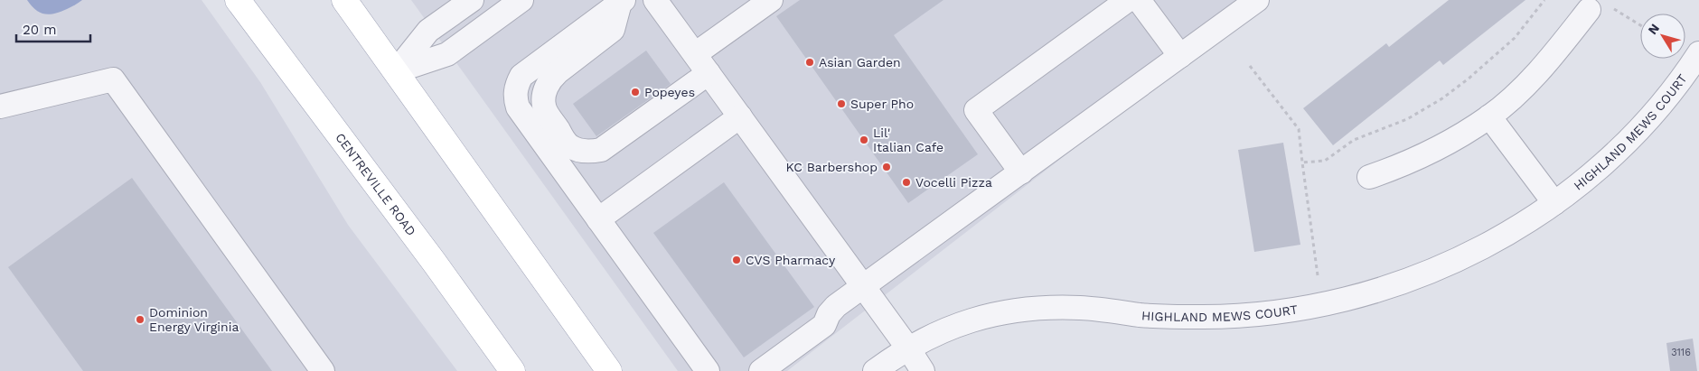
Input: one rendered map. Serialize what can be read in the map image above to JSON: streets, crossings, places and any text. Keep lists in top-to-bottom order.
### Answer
{
  "streets": {
    "main road": ["CENTREVILLE ROAD"],
    "street": ["HIGHLAND MEWS COURT"]
  },
  "places": [
    "Asian Garden",
    "Popeyes",
    "Super Pho",
    "Lil' Italian Cafe",
    "KC Barbershop",
    "Vocelli Pizza",
    "CVS Pharmacy",
    "Dominion Energy Virginia"
  ],
  "house_numbers": ["3116"],
  "scale_bar": "20 m",
  "north": "top left"
}
